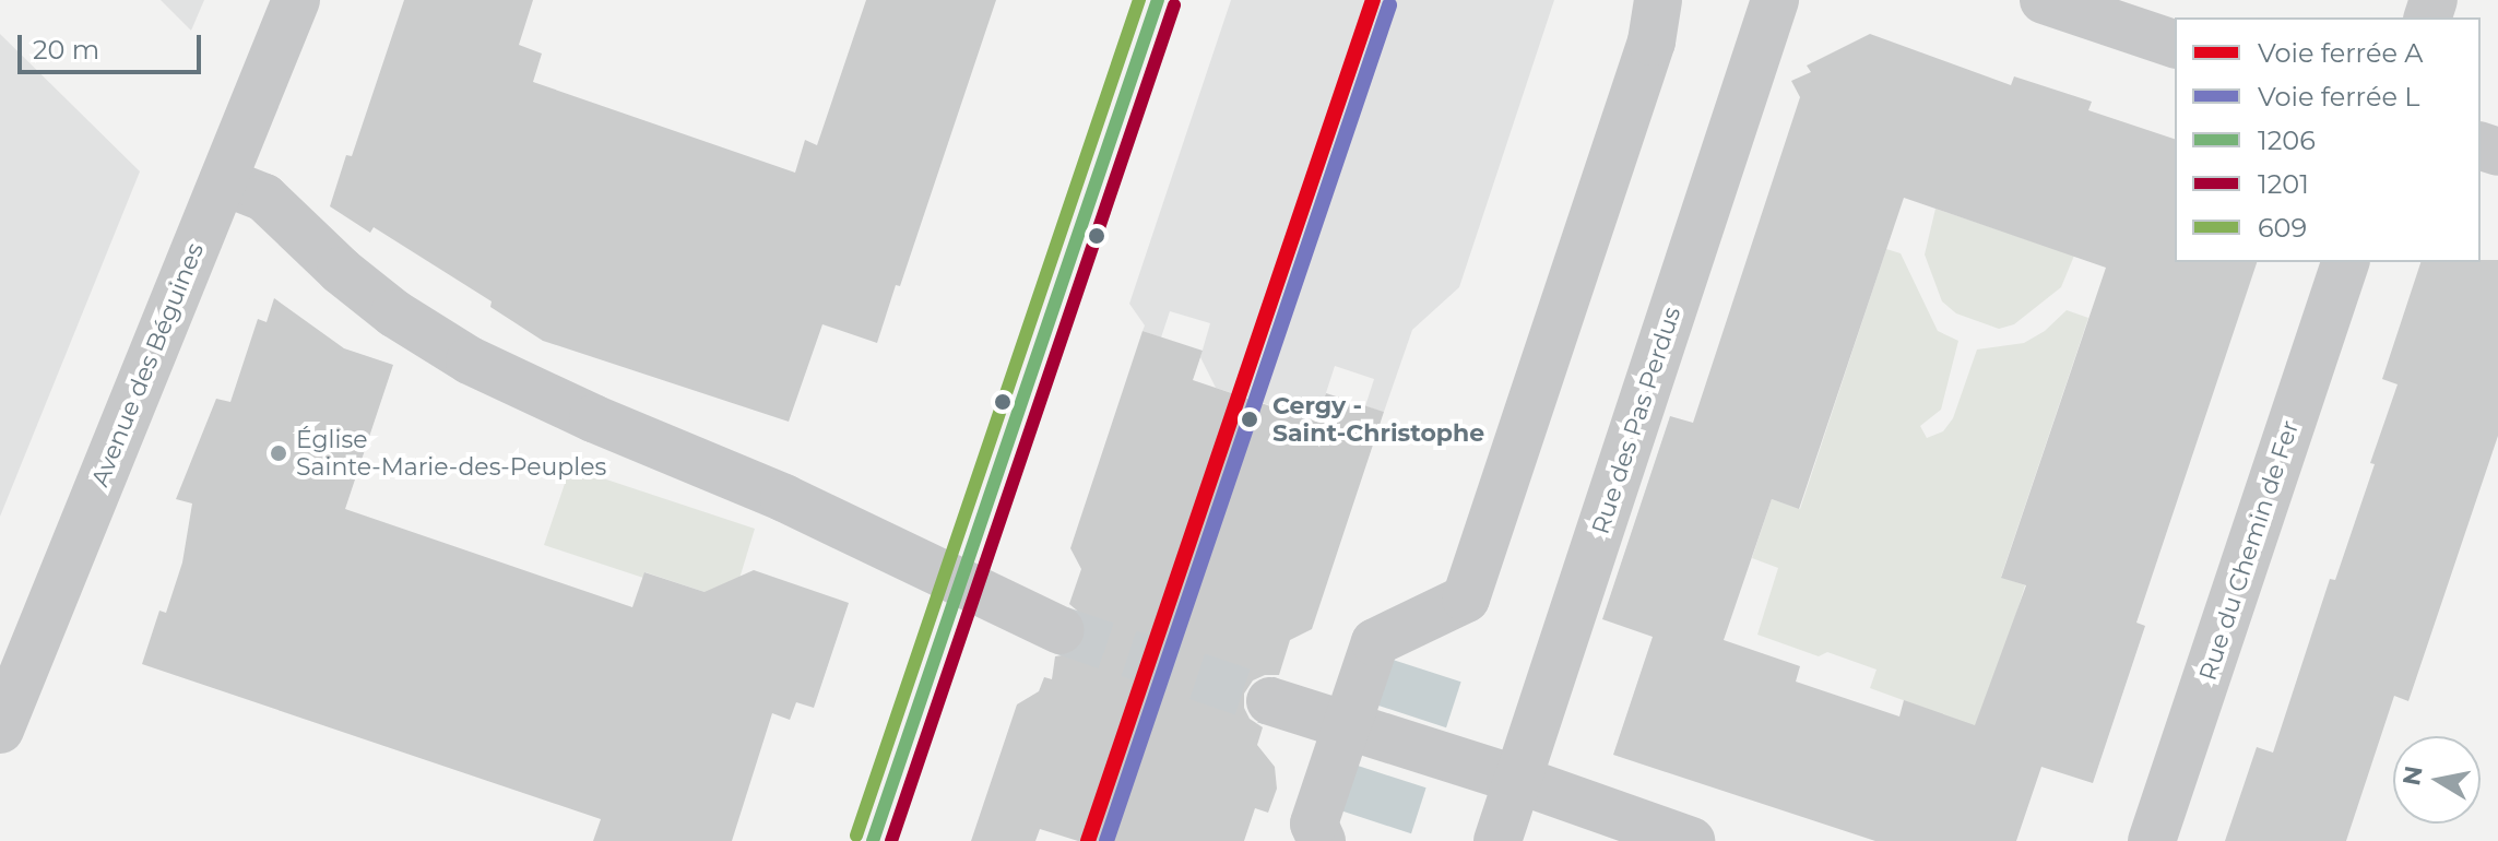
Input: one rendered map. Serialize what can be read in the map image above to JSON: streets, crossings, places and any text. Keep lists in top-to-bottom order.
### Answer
{
  "streets": {
    "street": ["Avenue des Béguines", "Rue des Pas Perdus", "Rue du Chemin de Fer"]
  },
  "places": ["Cergy - Saint-Christophe", "Église Sainte-Marie-des-Peuples"],
  "lines": [
    "rail line A",
    "transit line 1206",
    "transit line 609",
    "rail line L",
    "transit line 1201"
  ],
  "legend": [
    "Voie ferrée A",
    "Voie ferrée L",
    "1206",
    "1201",
    "609"
  ],
  "scale_bar": "20 m",
  "north": "left"
}
